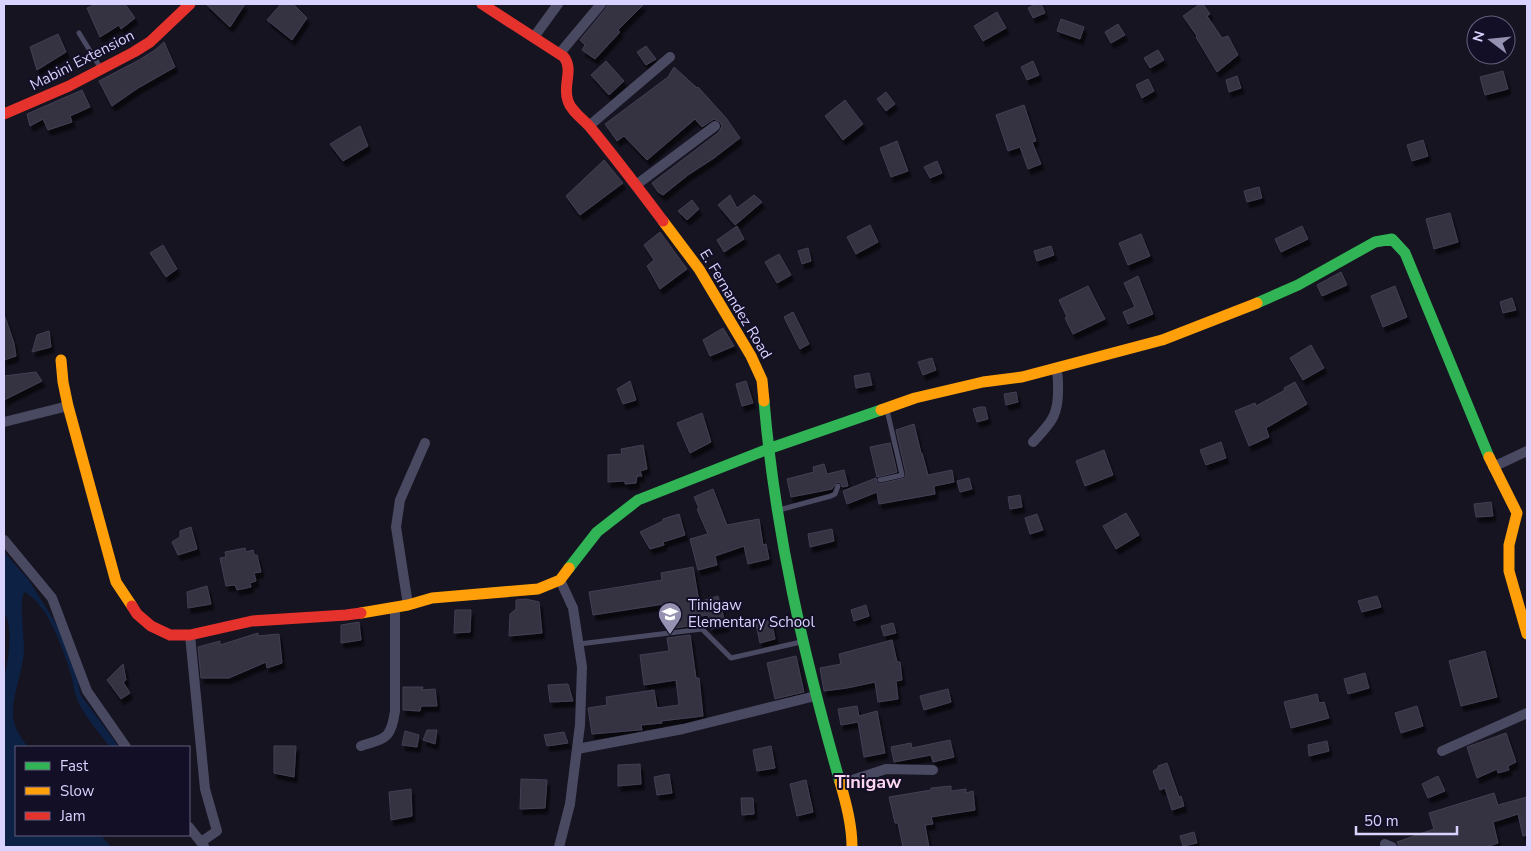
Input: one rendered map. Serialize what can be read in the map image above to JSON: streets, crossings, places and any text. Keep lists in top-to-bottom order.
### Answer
{
  "streets": {
    "street": ["Mabini Extension", "E. Fernandez Road"]
  },
  "districts": ["Tinigaw"],
  "places": {
    "school or university": ["Tinigaw Elementary School"]
  },
  "legend": ["Fast", "Slow", "Jam"],
  "scale_bar": "50 m",
  "north": "left"
}
